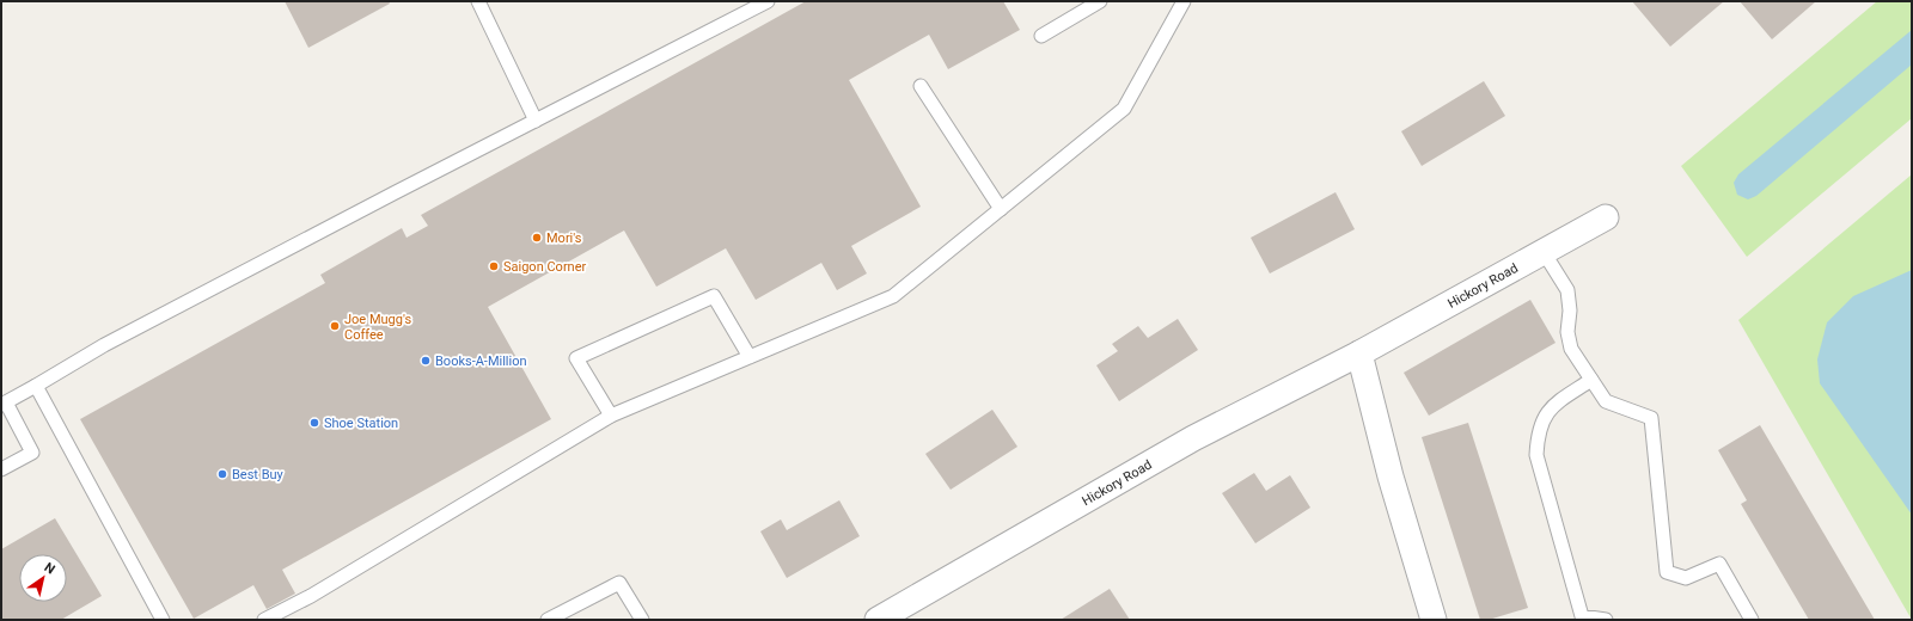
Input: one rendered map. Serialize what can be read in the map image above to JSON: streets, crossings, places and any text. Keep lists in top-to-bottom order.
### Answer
{
  "streets": {
    "street": ["Hickory Road"]
  },
  "places": [
    "Mori's",
    "Saigon Corner",
    "Joe Mugg's Coffee",
    "Books-A-Million",
    "Shoe Station",
    "Best Buy"
  ],
  "north": "top right"
}
